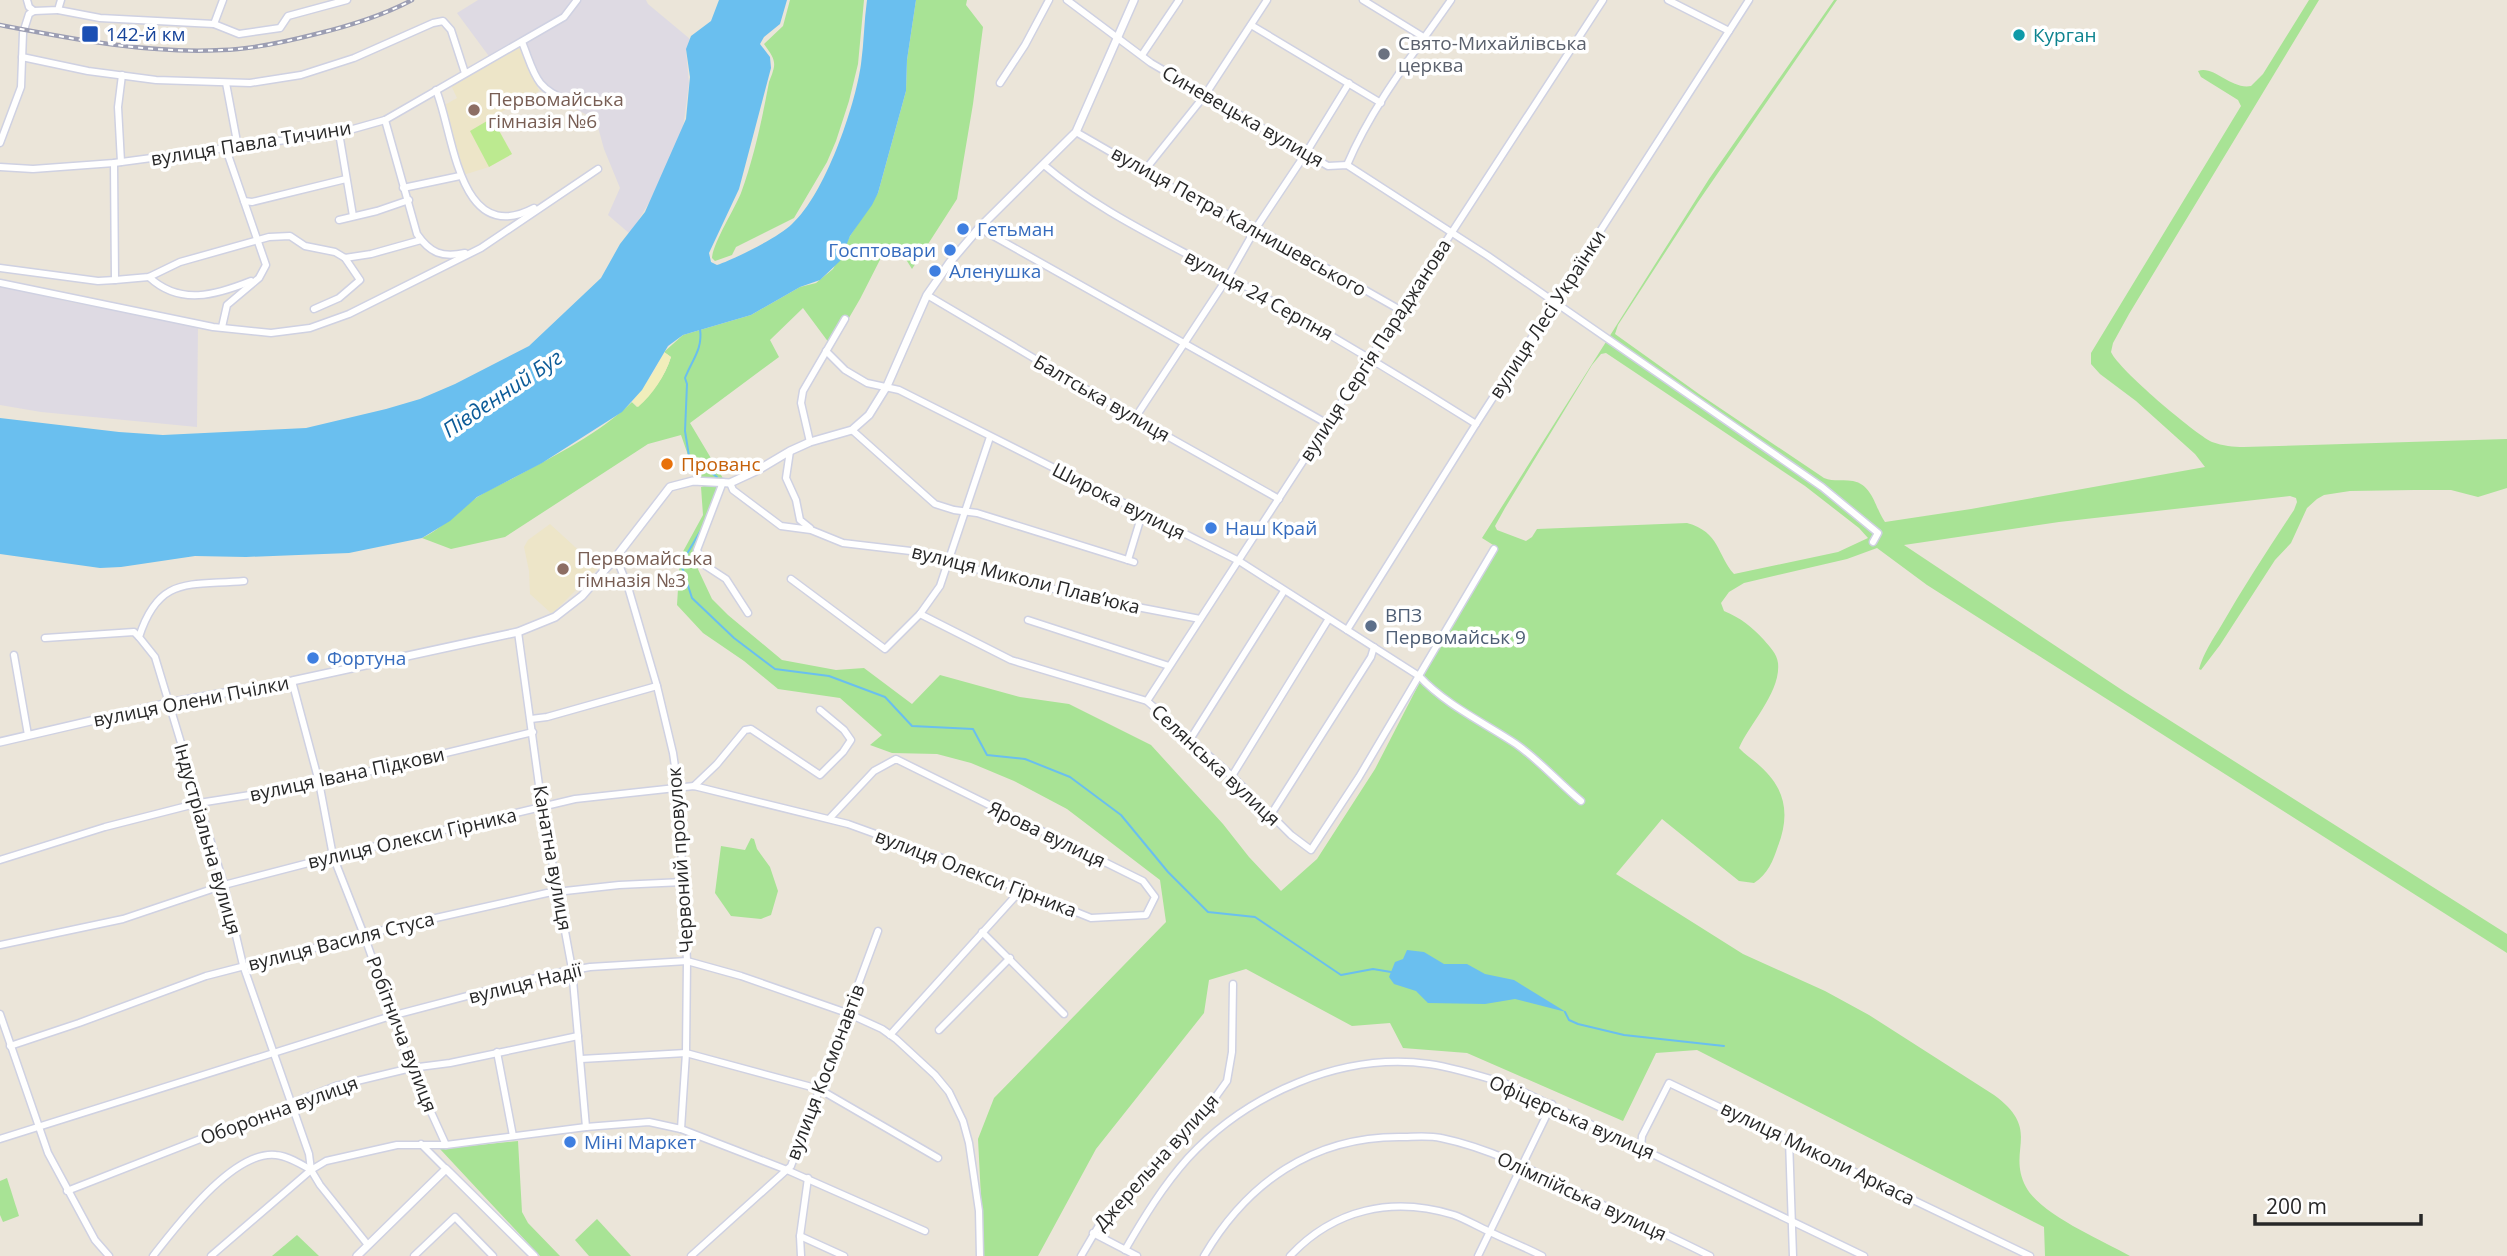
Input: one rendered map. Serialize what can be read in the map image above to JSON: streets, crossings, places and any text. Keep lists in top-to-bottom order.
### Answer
{
  "streets": {
    "street": [
      "Синевецька вулиця",
      "вулиця Павла Тичини",
      "вулиця Петра Калнишевського",
      "вулиця 24 Серпня",
      "вулиця Лесі Українки",
      "вулиця Сергія Параджанова",
      "Балтська вулиця",
      "Широка вулиця",
      "вулиця Миколи Плавʼюка",
      "вулиця Олени Пчілки",
      "Селянська вулиця",
      "вулиця Івана Підкови",
      "Ярова вулиця",
      "вулиця Олекси Гірника",
      "Індустріальна вулиця",
      "Канатна вулиця",
      "Червоний провулок",
      "вулиця Василя Стуса",
      "вулиця Надії",
      "Робітнича вулиця",
      "вулиця Космонавтів",
      "Оборонна вулиця",
      "Офіцерська вулиця",
      "вулиця Миколи Аркаса",
      "Джерельна вулиця",
      "Олімпійська вулиця"
    ]
  },
  "crossings": [
    ["Синевецька вулиця", "вулиця Лесі Українки"],
    ["Синевецька вулиця", "вулиця Сергія Параджанова"],
    ["вулиця Петра Калнишевського", "вулиця Сергія Параджанова"],
    ["вулиця 24 Серпня", "вулиця Лесі Українки"],
    ["вулиця 24 Серпня", "вулиця Сергія Параджанова"],
    ["вулиця Лесі Українки", "Широка вулиця"],
    ["вулиця Сергія Параджанова", "Балтська вулиця"],
    ["вулиця Сергія Параджанова", "Широка вулиця"],
    ["вулиця Сергія Параджанова", "вулиця Миколи Плавʼюка"],
    ["вулиця Сергія Параджанова", "Селянська вулиця"],
    ["Широка вулиця", "Селянська вулиця"],
    ["вулиця Миколи Плавʼюка", "вулиця Олени Пчілки"],
    ["вулиця Олени Пчілки", "Індустріальна вулиця"],
    ["вулиця Олени Пчілки", "Канатна вулиця"],
    ["вулиця Олени Пчілки", "Червоний провулок"],
    ["вулиця Олени Пчілки", "Робітнича вулиця"],
    ["вулиця Івана Підкови", "Індустріальна вулиця"],
    ["вулиця Івана Підкови", "Канатна вулиця"],
    ["вулиця Івана Підкови", "Робітнича вулиця"],
    ["Ярова вулиця", "вулиця Олекси Гірника"],
    ["вулиця Олекси Гірника", "Індустріальна вулиця"],
    ["вулиця Олекси Гірника", "Канатна вулиця"],
    ["вулиця Олекси Гірника", "Червоний провулок"],
    ["вулиця Олекси Гірника", "Робітнича вулиця"],
    ["Індустріальна вулиця", "вулиця Василя Стуса"],
    ["Індустріальна вулиця", "вулиця Надії"],
    ["Індустріальна вулиця", "Оборонна вулиця"],
    ["Канатна вулиця", "вулиця Василя Стуса"],
    ["Канатна вулиця", "вулиця Надії"],
    ["Канатна вулиця", "Оборонна вулиця"],
    ["Червоний провулок", "вулиця Василя Стуса"],
    ["Червоний провулок", "вулиця Надії"],
    ["вулиця Василя Стуса", "Робітнича вулиця"],
    ["вулиця Надії", "Робітнича вулиця"],
    ["вулиця Надії", "вулиця Космонавтів"],
    ["Робітнича вулиця", "Оборонна вулиця"],
    ["Офіцерська вулиця", "вулиця Миколи Аркаса"]
  ],
  "water": ["Південний Буг"],
  "places": {
    "transit": ["142-й км"],
    "other": [
      "Курган",
      "Свято-Михайлівська церква",
      "Первомайська гімназія №6",
      "Гетьман",
      "Госптовари",
      "Аленушка",
      "Прованс",
      "Наш Край",
      "Первомайська гімназія №3",
      "ВПЗ Первомайськ 9",
      "Фортуна",
      "Міні Маркет"
    ]
  },
  "scale_bar": "200 m"
}
